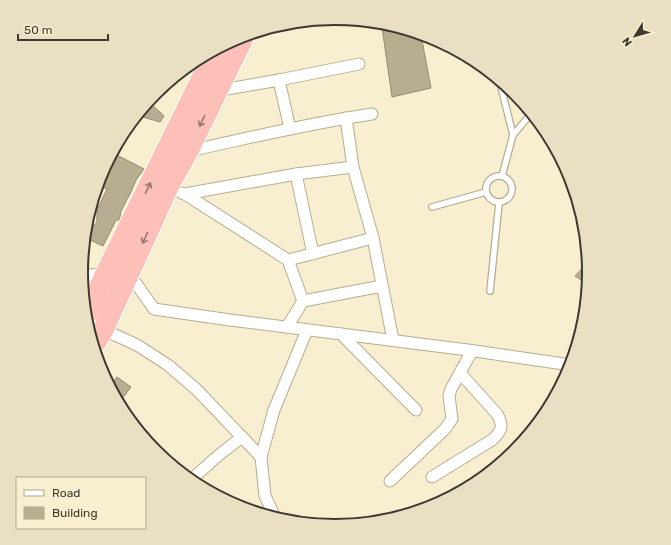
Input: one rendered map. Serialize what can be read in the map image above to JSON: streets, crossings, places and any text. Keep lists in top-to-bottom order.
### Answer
{
  "legend": ["Road", "Building"],
  "scale_bar": "50 m",
  "north": "bottom left"
}
